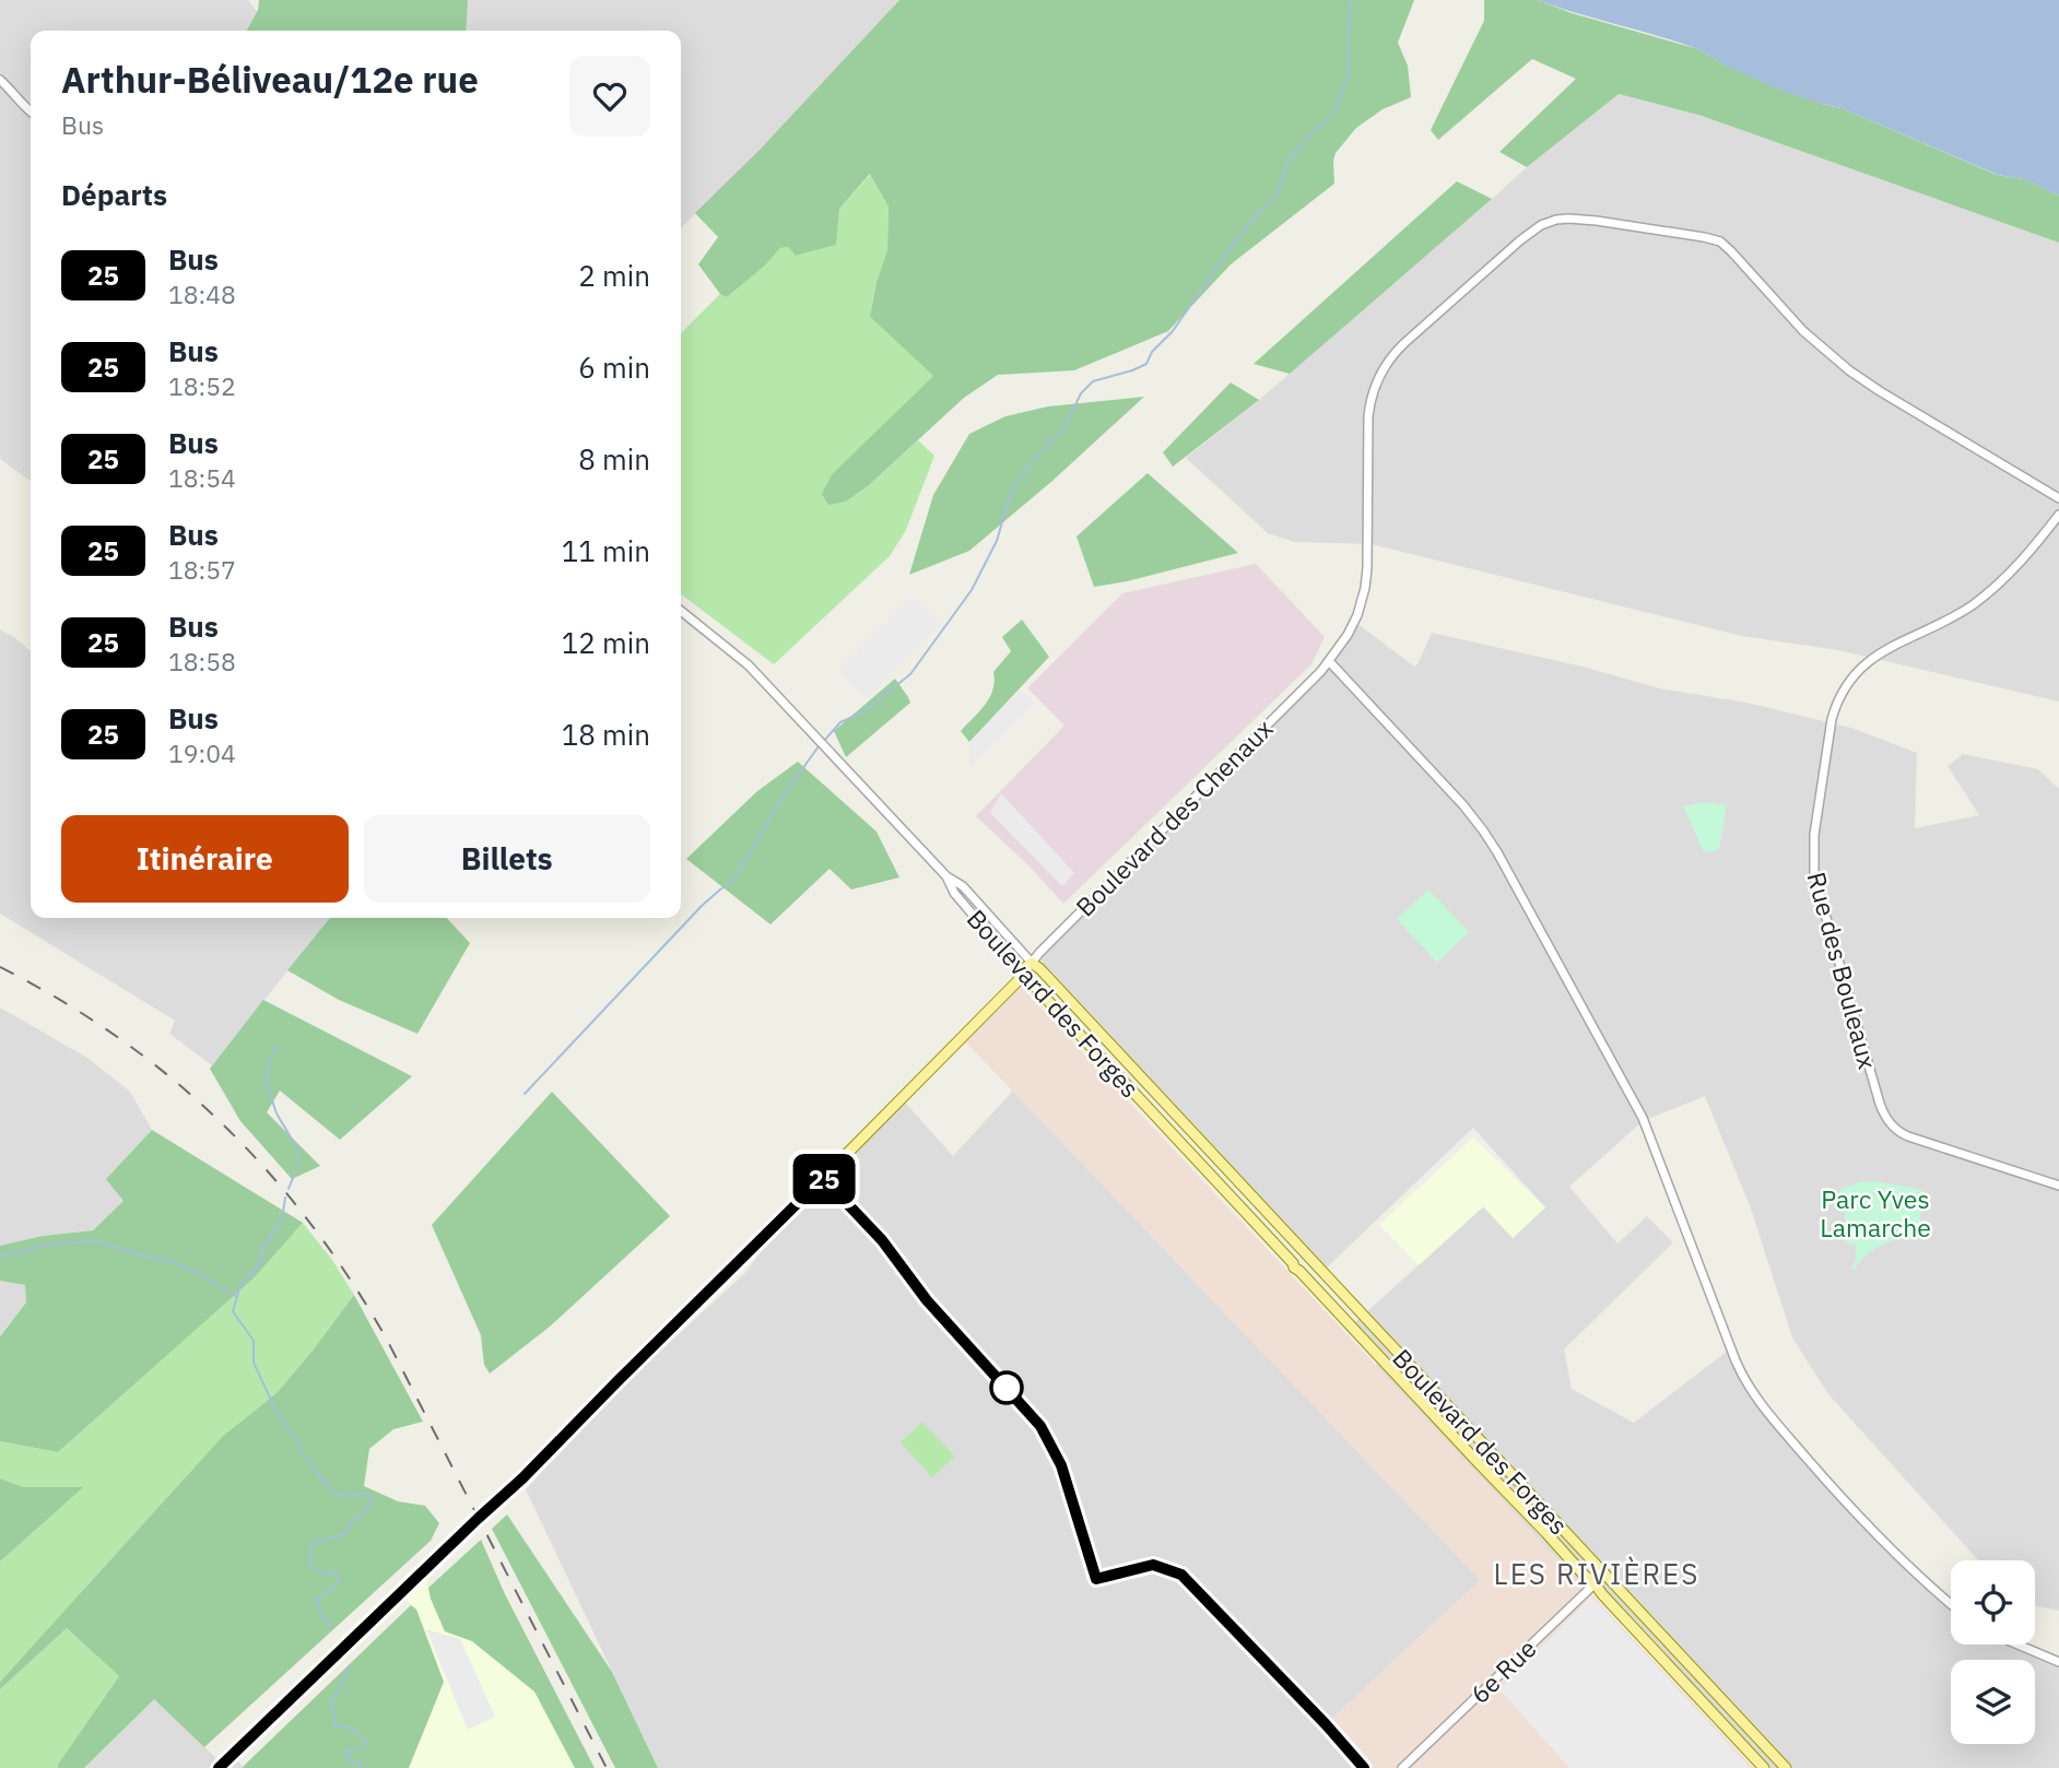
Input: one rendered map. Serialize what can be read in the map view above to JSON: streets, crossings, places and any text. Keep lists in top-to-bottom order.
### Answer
{
  "streets": {
    "main road": ["Boulevard des Chenaux", "Boulevard des Forges"],
    "street": ["Rue des Bouleaux", "6e Rue"]
  },
  "crossings": [
    ["Boulevard des Chenaux", "Boulevard des Forges"],
    ["Boulevard des Forges", "6e Rue"]
  ],
  "districts": ["LES RIVIÈRES"],
  "parks": ["Parc Yves Lamarche"],
  "lines": ["bus line 25"],
  "page": {
    "on_map": "25",
    "heading": [
      ["Arthur-Béliveau/12e rue", "Bus"],
      "Départs"
    ],
    "list": [
      {
        "mark": "25",
        "name": "Bus",
        "note": "18:48",
        "value": "2 min"
      },
      {
        "mark": "25",
        "name": "Bus",
        "note": "18:52",
        "value": "6 min"
      },
      {
        "mark": "25",
        "name": "Bus",
        "note": "18:54",
        "value": "8 min"
      },
      {
        "mark": "25",
        "name": "Bus",
        "note": "18:57",
        "value": "11 min"
      },
      {
        "mark": "25",
        "name": "Bus",
        "note": "18:58",
        "value": "12 min"
      },
      {
        "mark": "25",
        "name": "Bus",
        "note": "19:04",
        "value": "18 min"
      }
    ],
    "buttons": ["Itinéraire", "Billets"]
  }
}
